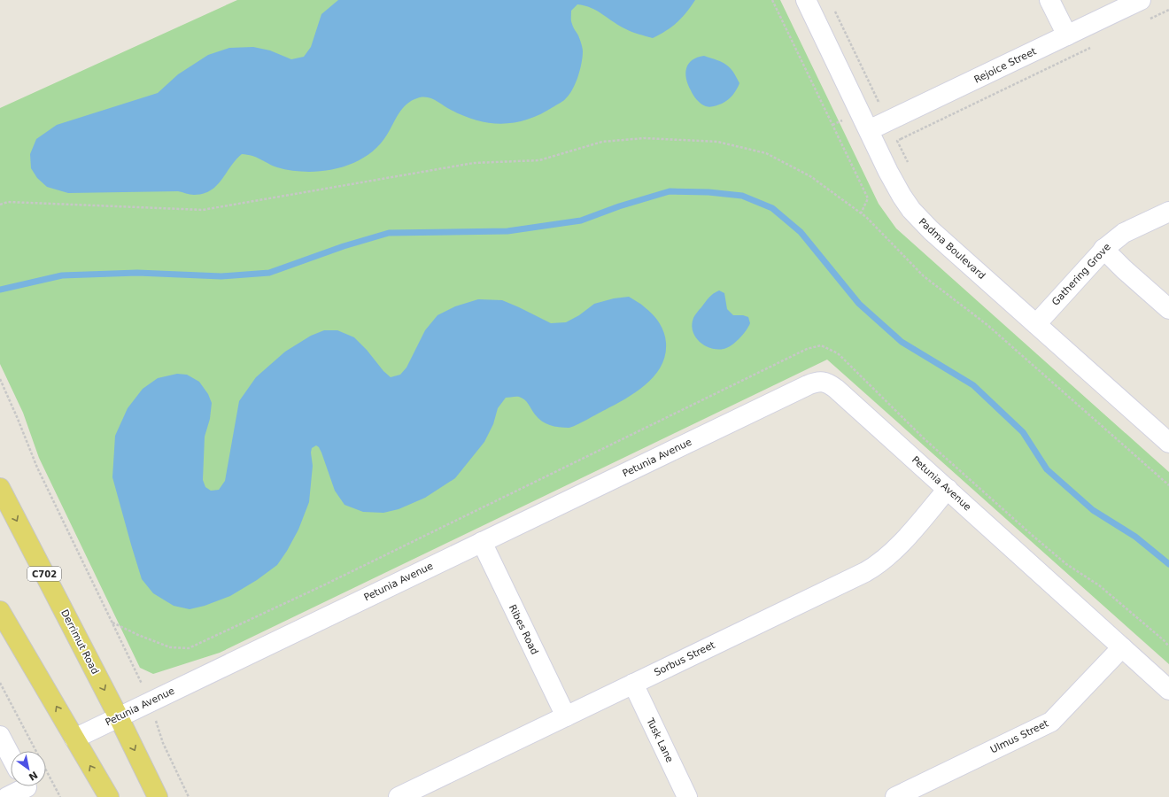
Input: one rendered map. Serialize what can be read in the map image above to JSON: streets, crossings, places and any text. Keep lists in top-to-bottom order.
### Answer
{
  "streets": {
    "main road": ["C702", "Derrimut Road"],
    "street": [
      "Rejoice Street",
      "Padma Boulevard",
      "Gathering Grove",
      "Petunia Avenue",
      "Ribes Road",
      "Sorbus Street",
      "Ulmus Street",
      "Tusk Lane"
    ]
  },
  "crossings": [
    ["Rejoice Street", "Padma Boulevard"],
    ["Padma Boulevard", "Gathering Grove"],
    ["Petunia Avenue", "Ribes Road"],
    ["Petunia Avenue", "Derrimut Road"],
    ["Petunia Avenue", "Sorbus Street"],
    ["Petunia Avenue", "Ulmus Street"],
    ["Ribes Road", "Sorbus Street"],
    ["Sorbus Street", "Tusk Lane"]
  ],
  "north": "bottom right"
}
